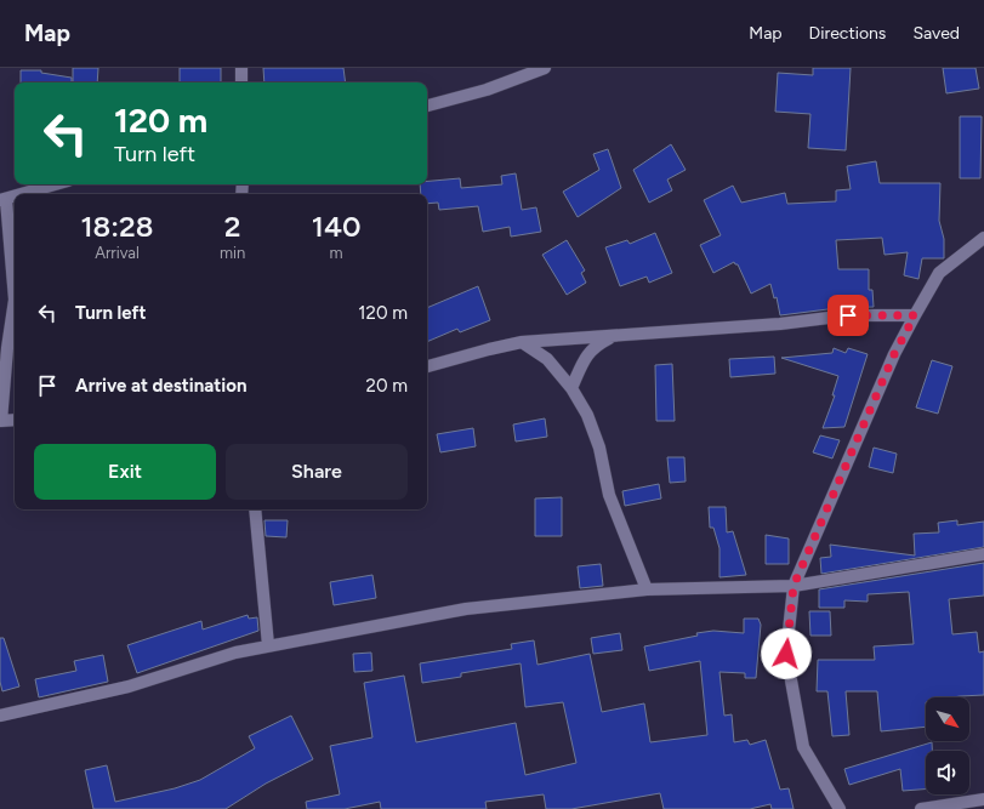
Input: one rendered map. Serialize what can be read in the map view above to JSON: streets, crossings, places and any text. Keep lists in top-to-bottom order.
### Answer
{
  "north": "bottom right",
  "page": {
    "header": "Map",
    "nav": ["Map", "Directions", "Saved"],
    "turn": ["120 m", "Turn left"],
    "eta": [
      "18:28",
      "Arrival",
      "2",
      "min",
      "140",
      "m"
    ],
    "list": [
      {
        "name": "Turn left",
        "value": "120 m"
      },
      {
        "name": "Arrive at destination",
        "value": "20 m"
      }
    ],
    "buttons": ["Exit", "Share"]
  }
}
